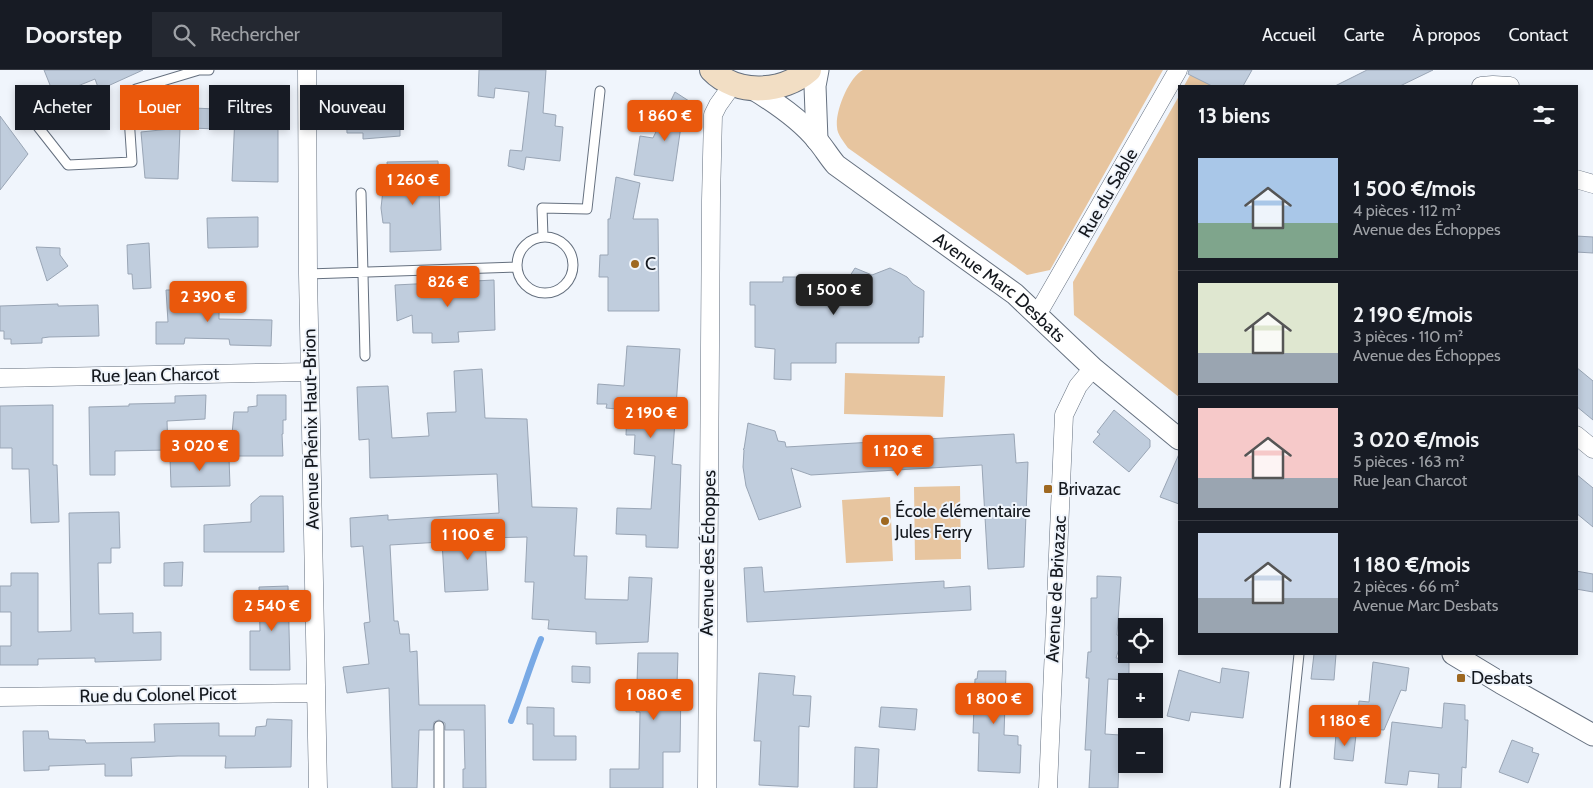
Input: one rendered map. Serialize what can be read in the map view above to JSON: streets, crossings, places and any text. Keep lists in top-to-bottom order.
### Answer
{
  "streets": {
    "street": [
      "Rue du Sable",
      "Avenue Marc Desbats",
      "Rue Jean Charcot",
      "Avenue Phénix Haut-Brion",
      "Avenue des Échoppes",
      "Avenue de Brivazac",
      "Rue du Colonel Picot"
    ]
  },
  "crossings": [
    ["Rue du Sable", "Avenue Marc Desbats"],
    ["Avenue Marc Desbats", "Avenue des Échoppes"],
    ["Avenue Marc Desbats", "Avenue de Brivazac"],
    ["Rue Jean Charcot", "Avenue Phénix Haut-Brion"],
    ["Avenue Phénix Haut-Brion", "Rue du Colonel Picot"]
  ],
  "places": {
    "other": ["C", "École élémentaire Jules Ferry"],
    "transit": ["Brivazac", "Desbats"]
  },
  "page": {
    "header": "Doorstep",
    "search": "Rechercher",
    "nav": [
      "Accueil",
      "Carte",
      "À propos",
      "Contact"
    ],
    "chip": [
      "Acheter",
      "Louer",
      "Filtres",
      "Nouveau"
    ],
    "heading": "13 biens",
    "price": [
      "1 860 €",
      "1 260 €",
      "826 €",
      "1 500 €",
      "2 390 €",
      "2 190 €",
      "3 020 €",
      "1 120 €",
      "1 100 €",
      "2 540 €",
      "1 080 €",
      "1 800 €",
      "1 180 €"
    ],
    "list": [
      {
        "name": "1 500 €/mois",
        "note": "4 pièces · 112 m² · Avenue des Échoppes"
      },
      {
        "name": "2 190 €/mois",
        "note": "3 pièces · 110 m² · Avenue des Échoppes"
      },
      {
        "name": "3 020 €/mois",
        "note": "5 pièces · 163 m² · Rue Jean Charcot"
      },
      {
        "name": "1 180 €/mois",
        "note": "2 pièces · 66 m² · Avenue Marc Desbats"
      }
    ],
    "map_buttons": ["+", "−"]
  }
}
